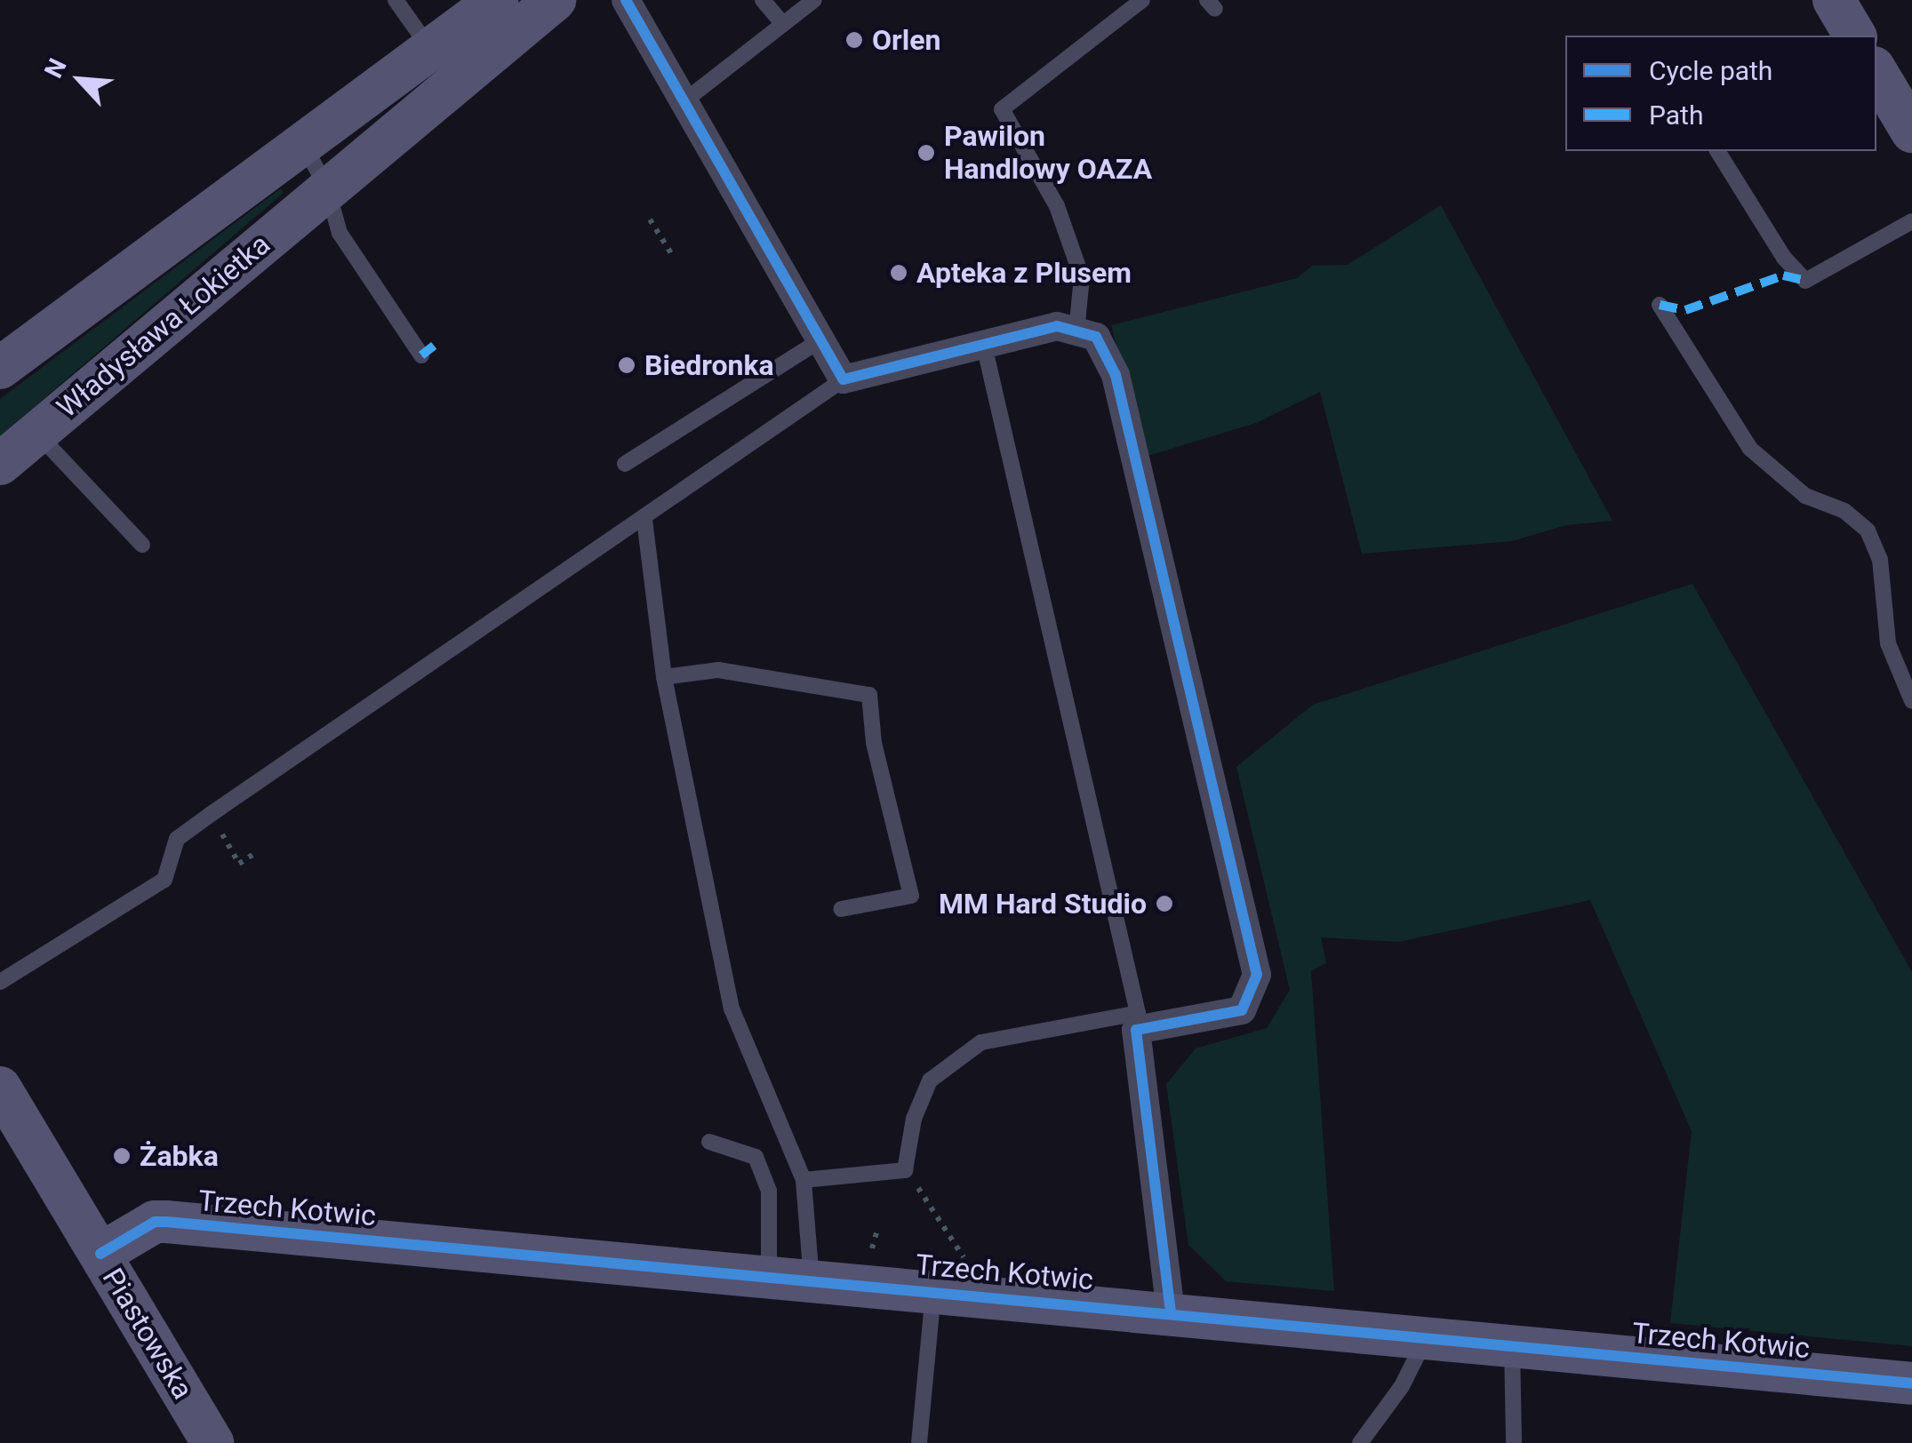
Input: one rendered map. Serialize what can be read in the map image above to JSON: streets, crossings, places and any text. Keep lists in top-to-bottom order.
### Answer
{
  "streets": {
    "street": ["Władysława Łokietka", "Trzech Kotwic", "Piastowska"]
  },
  "crossings": [
    ["Trzech Kotwic", "Piastowska"]
  ],
  "places": [
    "Orlen",
    "Pawilon Handlowy OAZA",
    "Apteka z Plusem",
    "Biedronka",
    "MM Hard Studio",
    "Żabka"
  ],
  "legend": ["Cycle path", "Path"],
  "north": "top left"
}
